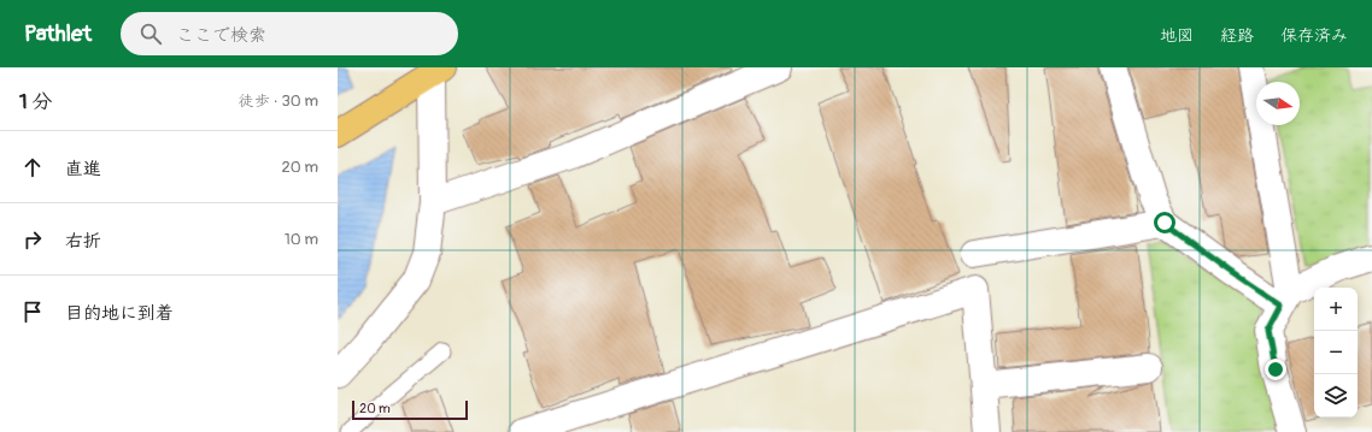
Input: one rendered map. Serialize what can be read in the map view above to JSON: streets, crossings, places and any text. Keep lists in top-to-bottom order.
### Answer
{
  "scale_bar": "20 m",
  "north": "right",
  "page": {
    "header": "Pathlet",
    "search": "ここで検索",
    "nav": ["地図", "経路", "保存済み"],
    "heading": ["1 分", "徒歩 · 30 m"],
    "list": [
      ["直進", "20 m"],
      ["右折", "10 m"],
      "目的地に到着"
    ],
    "map_buttons": ["+", "−"],
    "scale": "20 m"
  }
}
